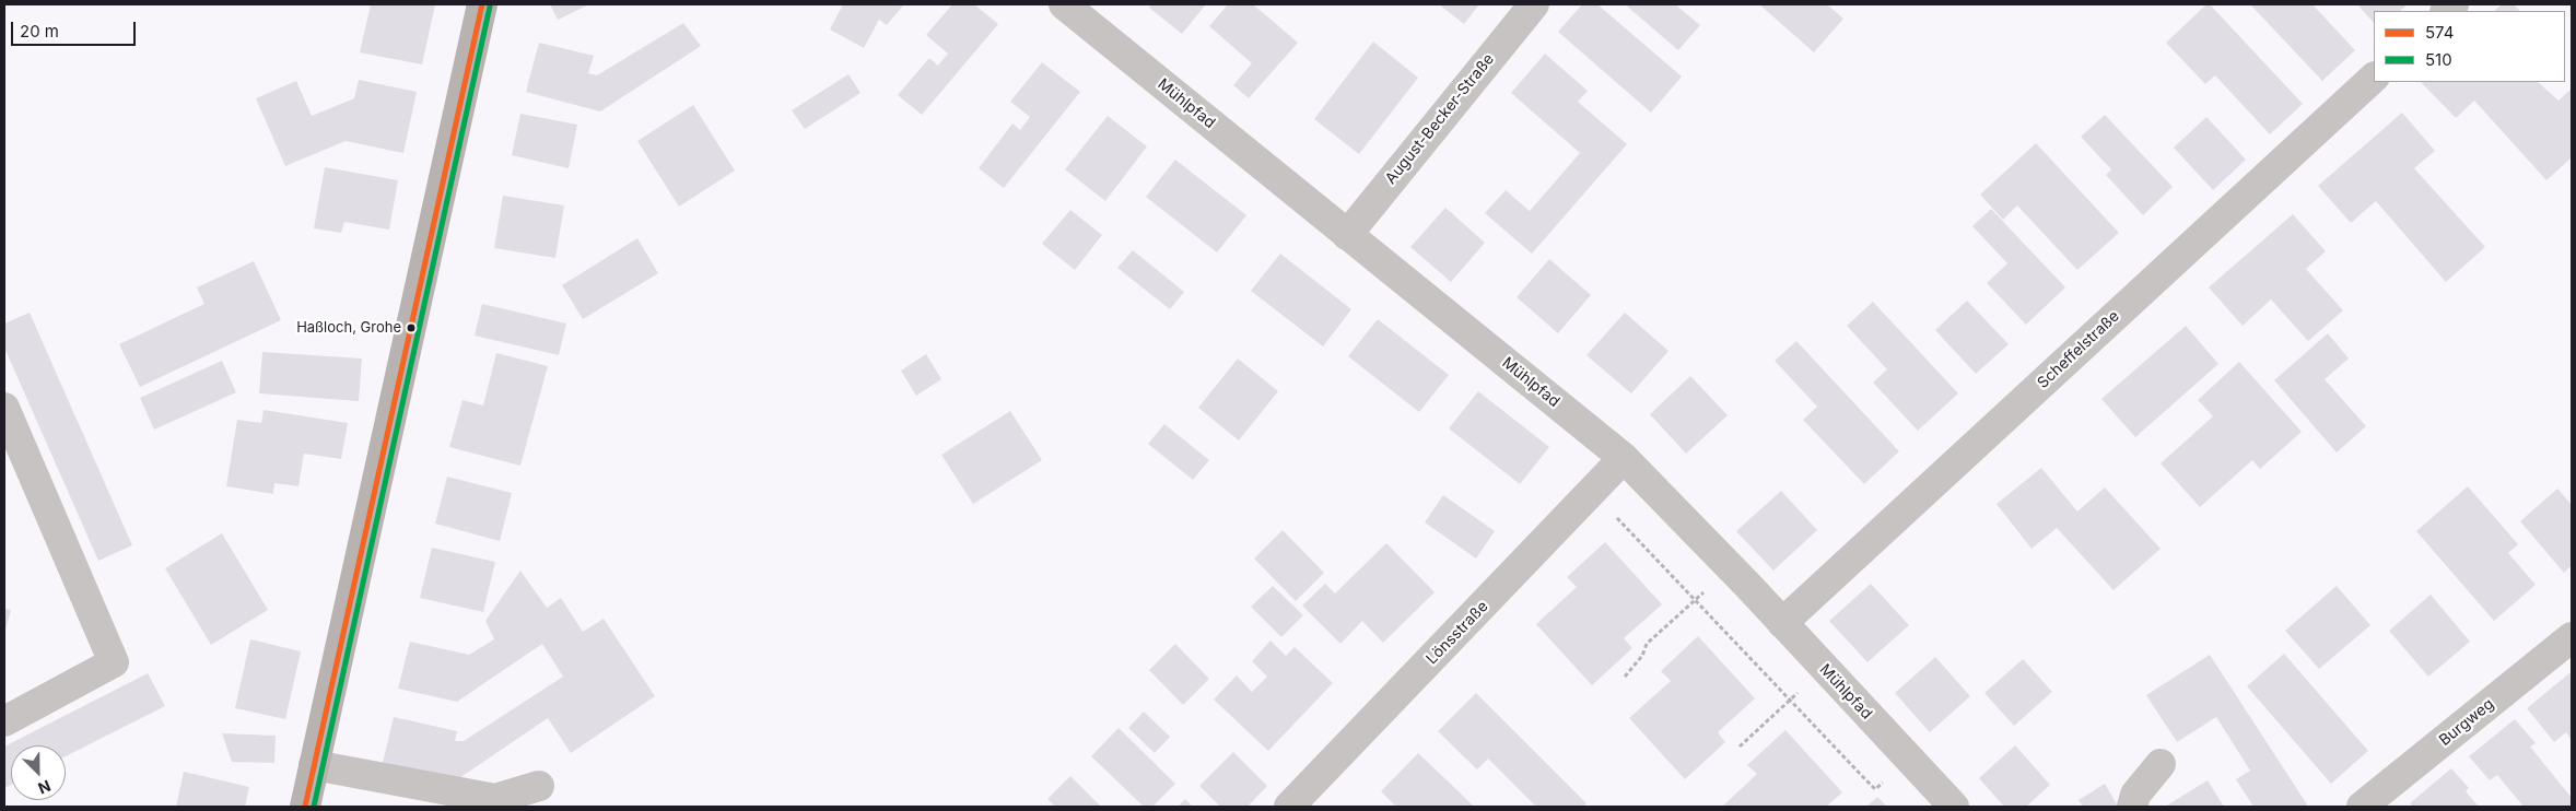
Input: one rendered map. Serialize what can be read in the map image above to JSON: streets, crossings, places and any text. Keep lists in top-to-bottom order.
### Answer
{
  "streets": {
    "street": [
      "Mühlpfad",
      "August-Becker-Straße",
      "Scheffelstraße",
      "Lönsstraße",
      "Burgweg"
    ]
  },
  "crossings": [
    ["Mühlpfad", "August-Becker-Straße"],
    ["Mühlpfad", "Scheffelstraße"],
    ["Mühlpfad", "Lönsstraße"]
  ],
  "places": ["Haßloch, Grohe"],
  "lines": ["transit line 574", "transit line 510"],
  "legend": ["574", "510"],
  "scale_bar": "20 m",
  "north": "bottom right"
}
